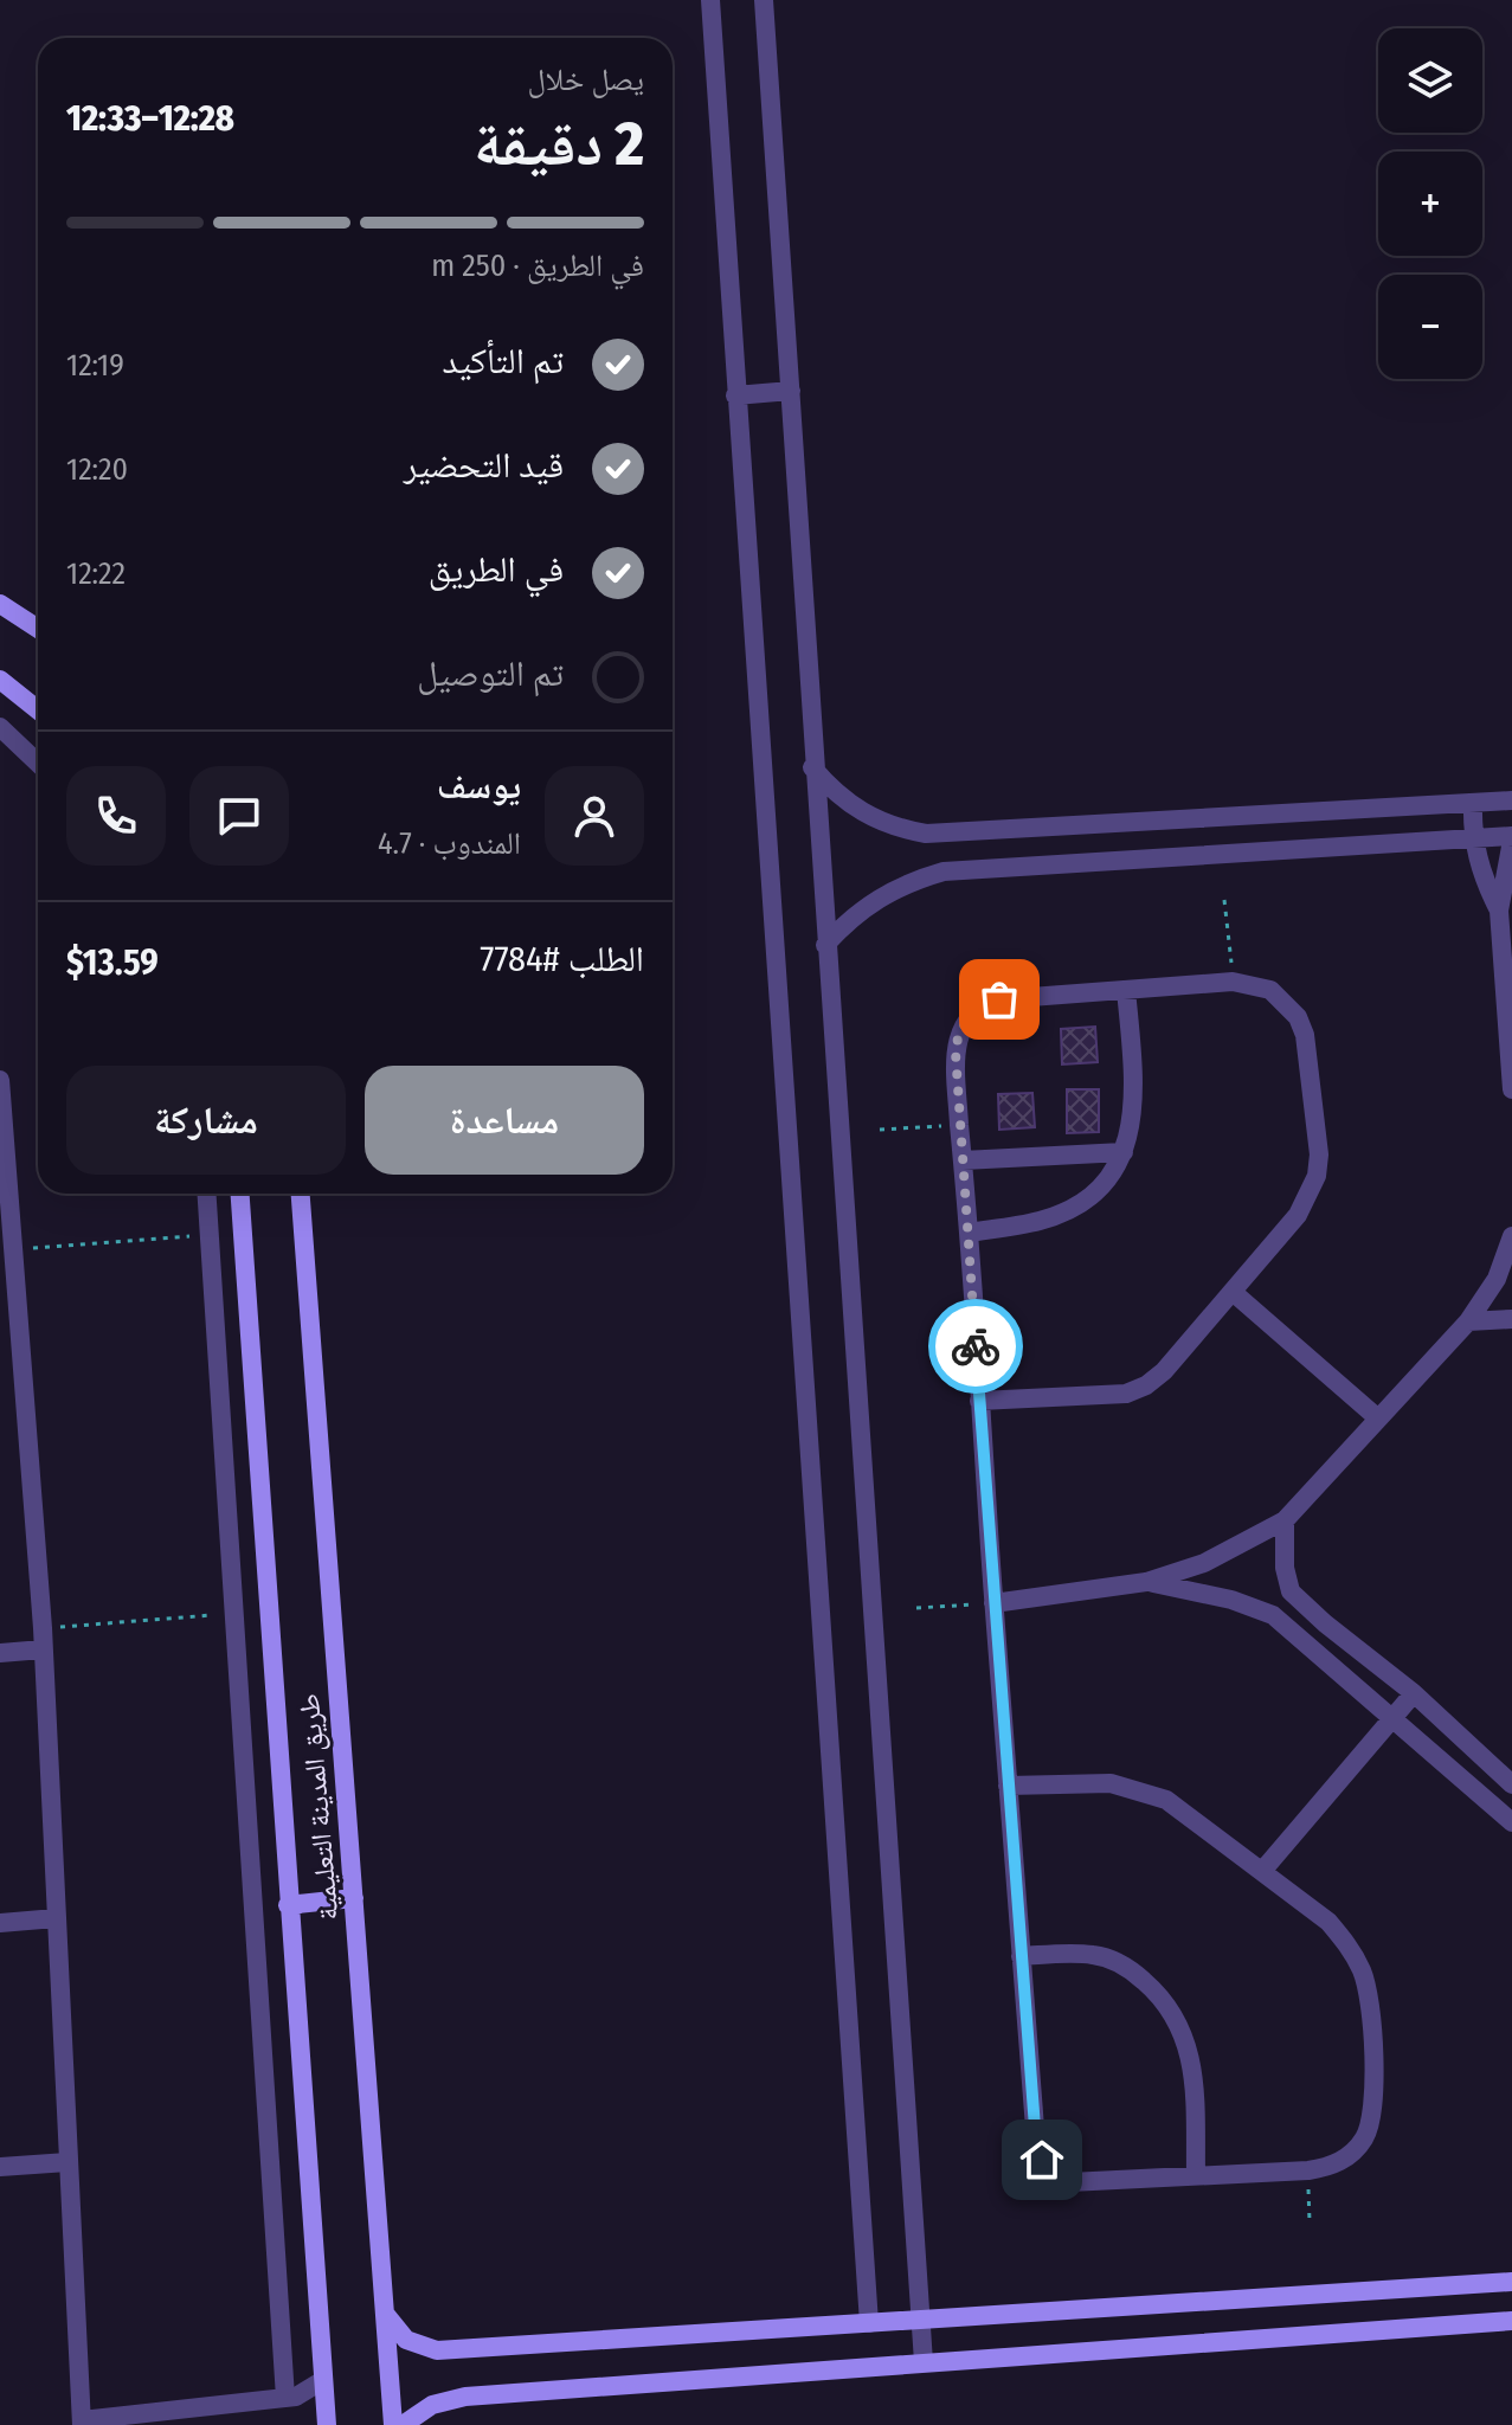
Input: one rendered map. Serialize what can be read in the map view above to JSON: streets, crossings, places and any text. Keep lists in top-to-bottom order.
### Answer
{
  "streets": {
    "street": ["طريق المدينة التعليمية"]
  },
  "page": {
    "map_buttons": ["+", "−"],
    "heading": ["2 دقيقة", "يصل خلال", "12:28–12:33"],
    "panel": [
      "يوسف",
      "المندوب · 4.7",
      "الطلب #7784",
      "$13.59"
    ],
    "bar": "في الطريق · 250 m",
    "list": [
      ["تم التأكيد", "12:19"],
      ["قيد التحضير", "12:20"],
      ["في الطريق", "12:22"],
      "تم التوصيل"
    ],
    "buttons": ["مساعدة", "مشاركة"]
  }
}
